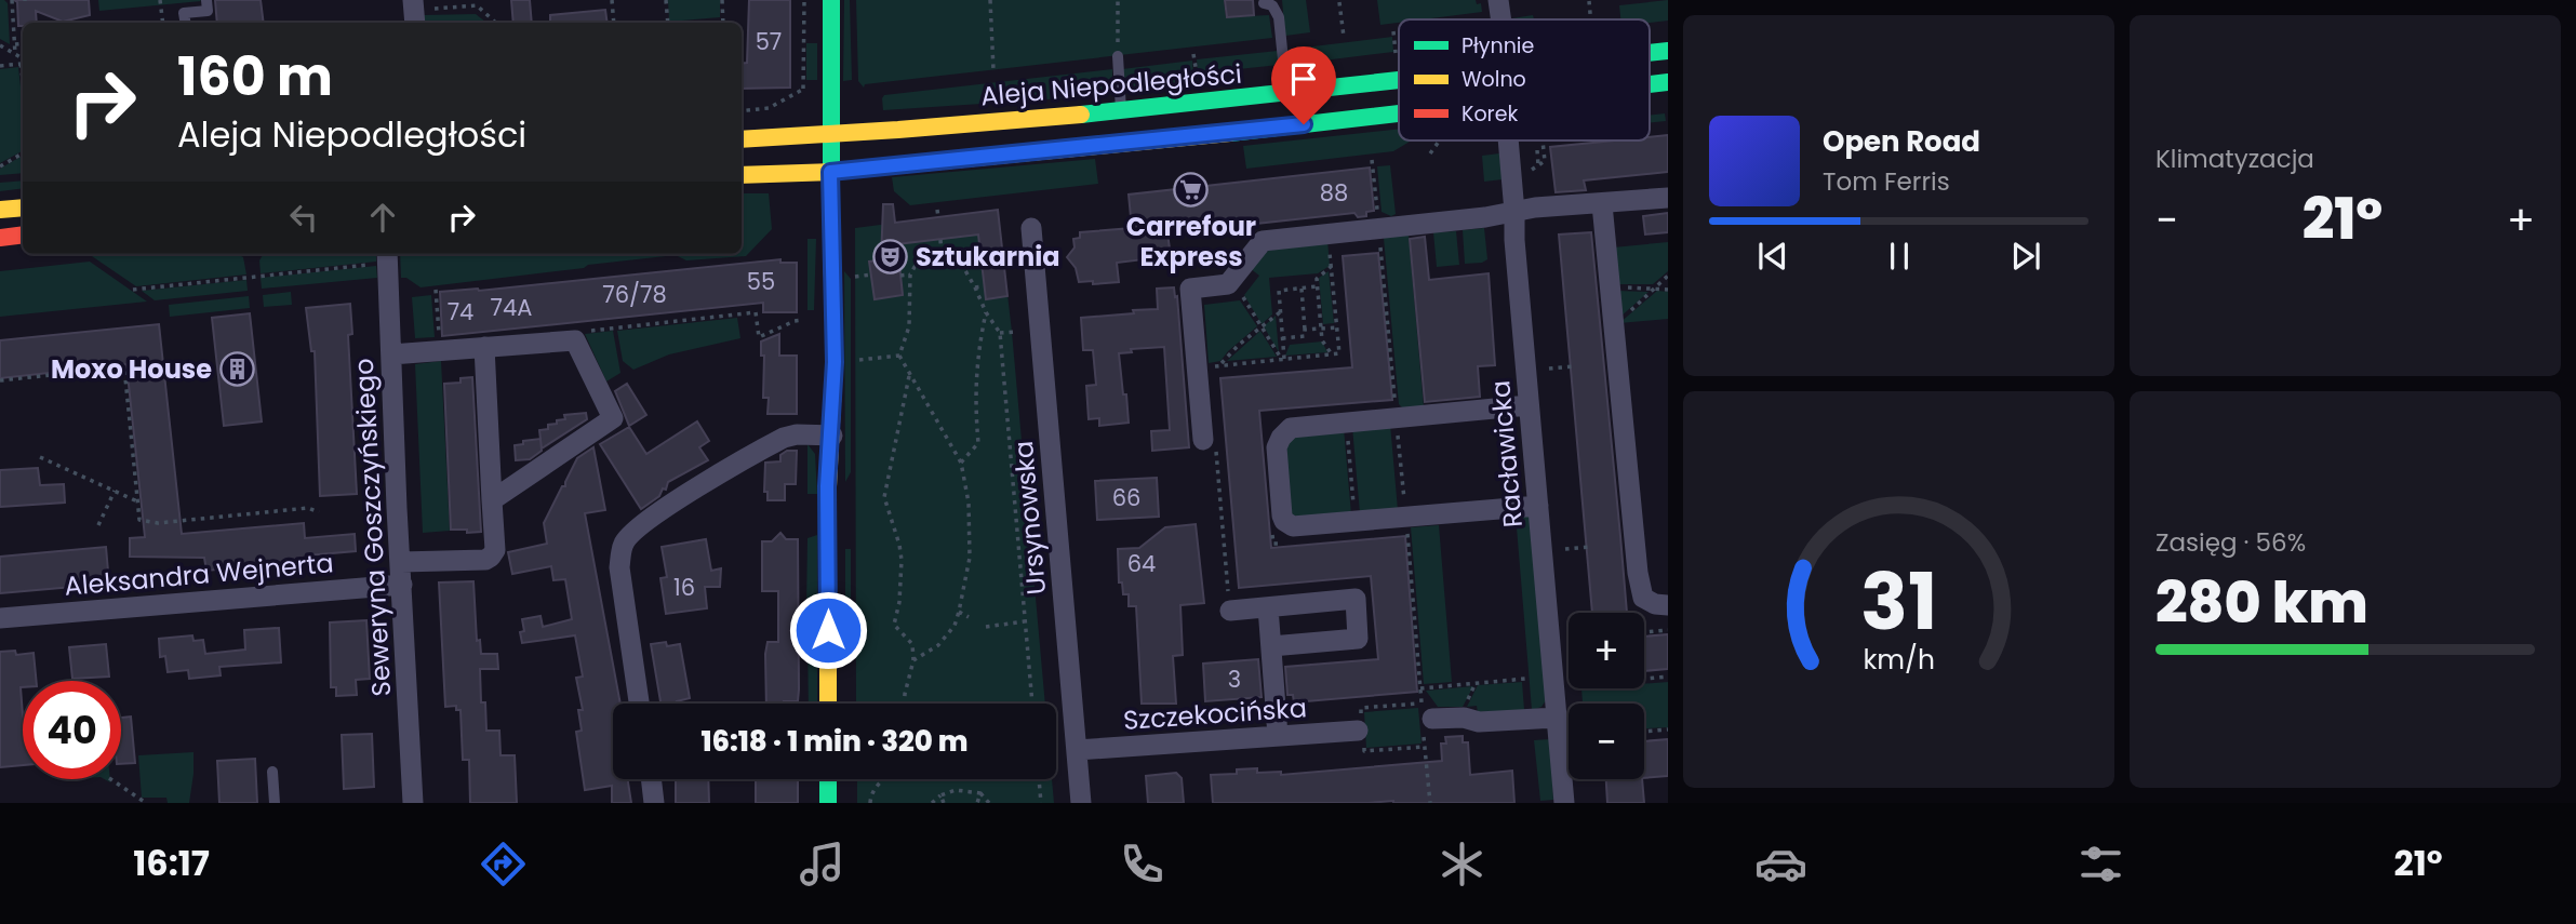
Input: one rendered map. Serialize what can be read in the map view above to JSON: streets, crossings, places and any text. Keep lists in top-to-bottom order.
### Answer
{
  "streets": {
    "main road": ["Aleja Niepodległości"],
    "street": [
      "Racławicka",
      "Ursynowska",
      "Seweryna Goszczyńskiego",
      "Aleksandra Wejnerta",
      "Szczekocińska"
    ]
  },
  "crossings": [
    ["Ursynowska", "Szczekocińska"],
    ["Seweryna Goszczyńskiego", "Aleksandra Wejnerta"]
  ],
  "places": {
    "supermarket": ["Carrefour Express"],
    "theatre": ["Sztukarnia"],
    "building": ["Moxo House"]
  },
  "house_numbers": [
    "57",
    "88",
    "55",
    "76/78",
    "74A",
    "74",
    "66",
    "64",
    "16",
    "3"
  ],
  "legend": ["Płynnie", "Wolno", "Korek"],
  "page": {
    "tile": [
      "Klimatyzacja",
      ["Zasięg · 56%", "280 km"]
    ],
    "turn": ["160 m", "Aleja Niepodległości"],
    "song": ["Open Road", "Tom Ferris"],
    "heat": ["−", "21°", "+"],
    "map_buttons": ["+", "−"],
    "limit": "40",
    "trip": "16:18 · 1 min · 320 m",
    "tabs": ["16:17", "21°"],
    "gauge": ["31", "km/h"]
  }
}
